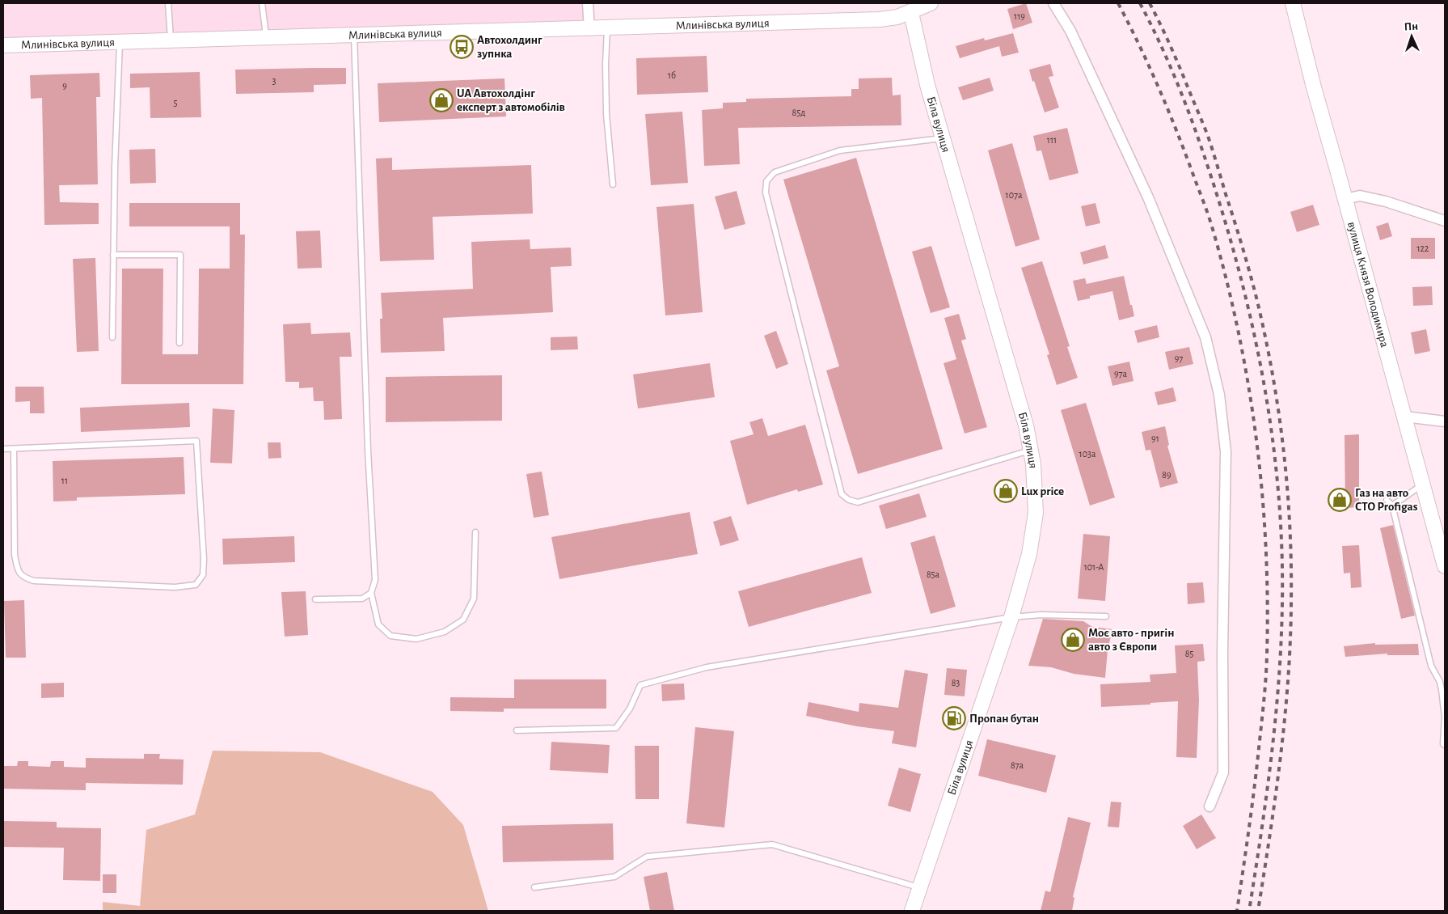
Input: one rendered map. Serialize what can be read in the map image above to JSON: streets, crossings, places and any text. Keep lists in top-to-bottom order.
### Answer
{
  "streets": {
    "main road": ["Млинівська вулиця", "Біла вулиця", "вулиця Князя Володимира"]
  },
  "crossings": [
    ["Млинівська вулиця", "Біла вулиця"]
  ],
  "places": {
    "bus stop": ["Автохолдинг зупнка"],
    "shop": [
      "UA Автохолдінг експерт з автомобілів",
      "Lux price",
      "Газ на авто СТО Profigas",
      "Моє авто - пригін авто з Європи"
    ],
    "fuel station": ["Пропан бутан"]
  },
  "house_numbers": [
    "119",
    "1б",
    "3",
    "9",
    "5",
    "85д",
    "111",
    "107а",
    "122",
    "97",
    "97а",
    "91",
    "103а",
    "89",
    "11",
    "101-А",
    "85а",
    "85",
    "83",
    "87а"
  ],
  "north": "top"
}
